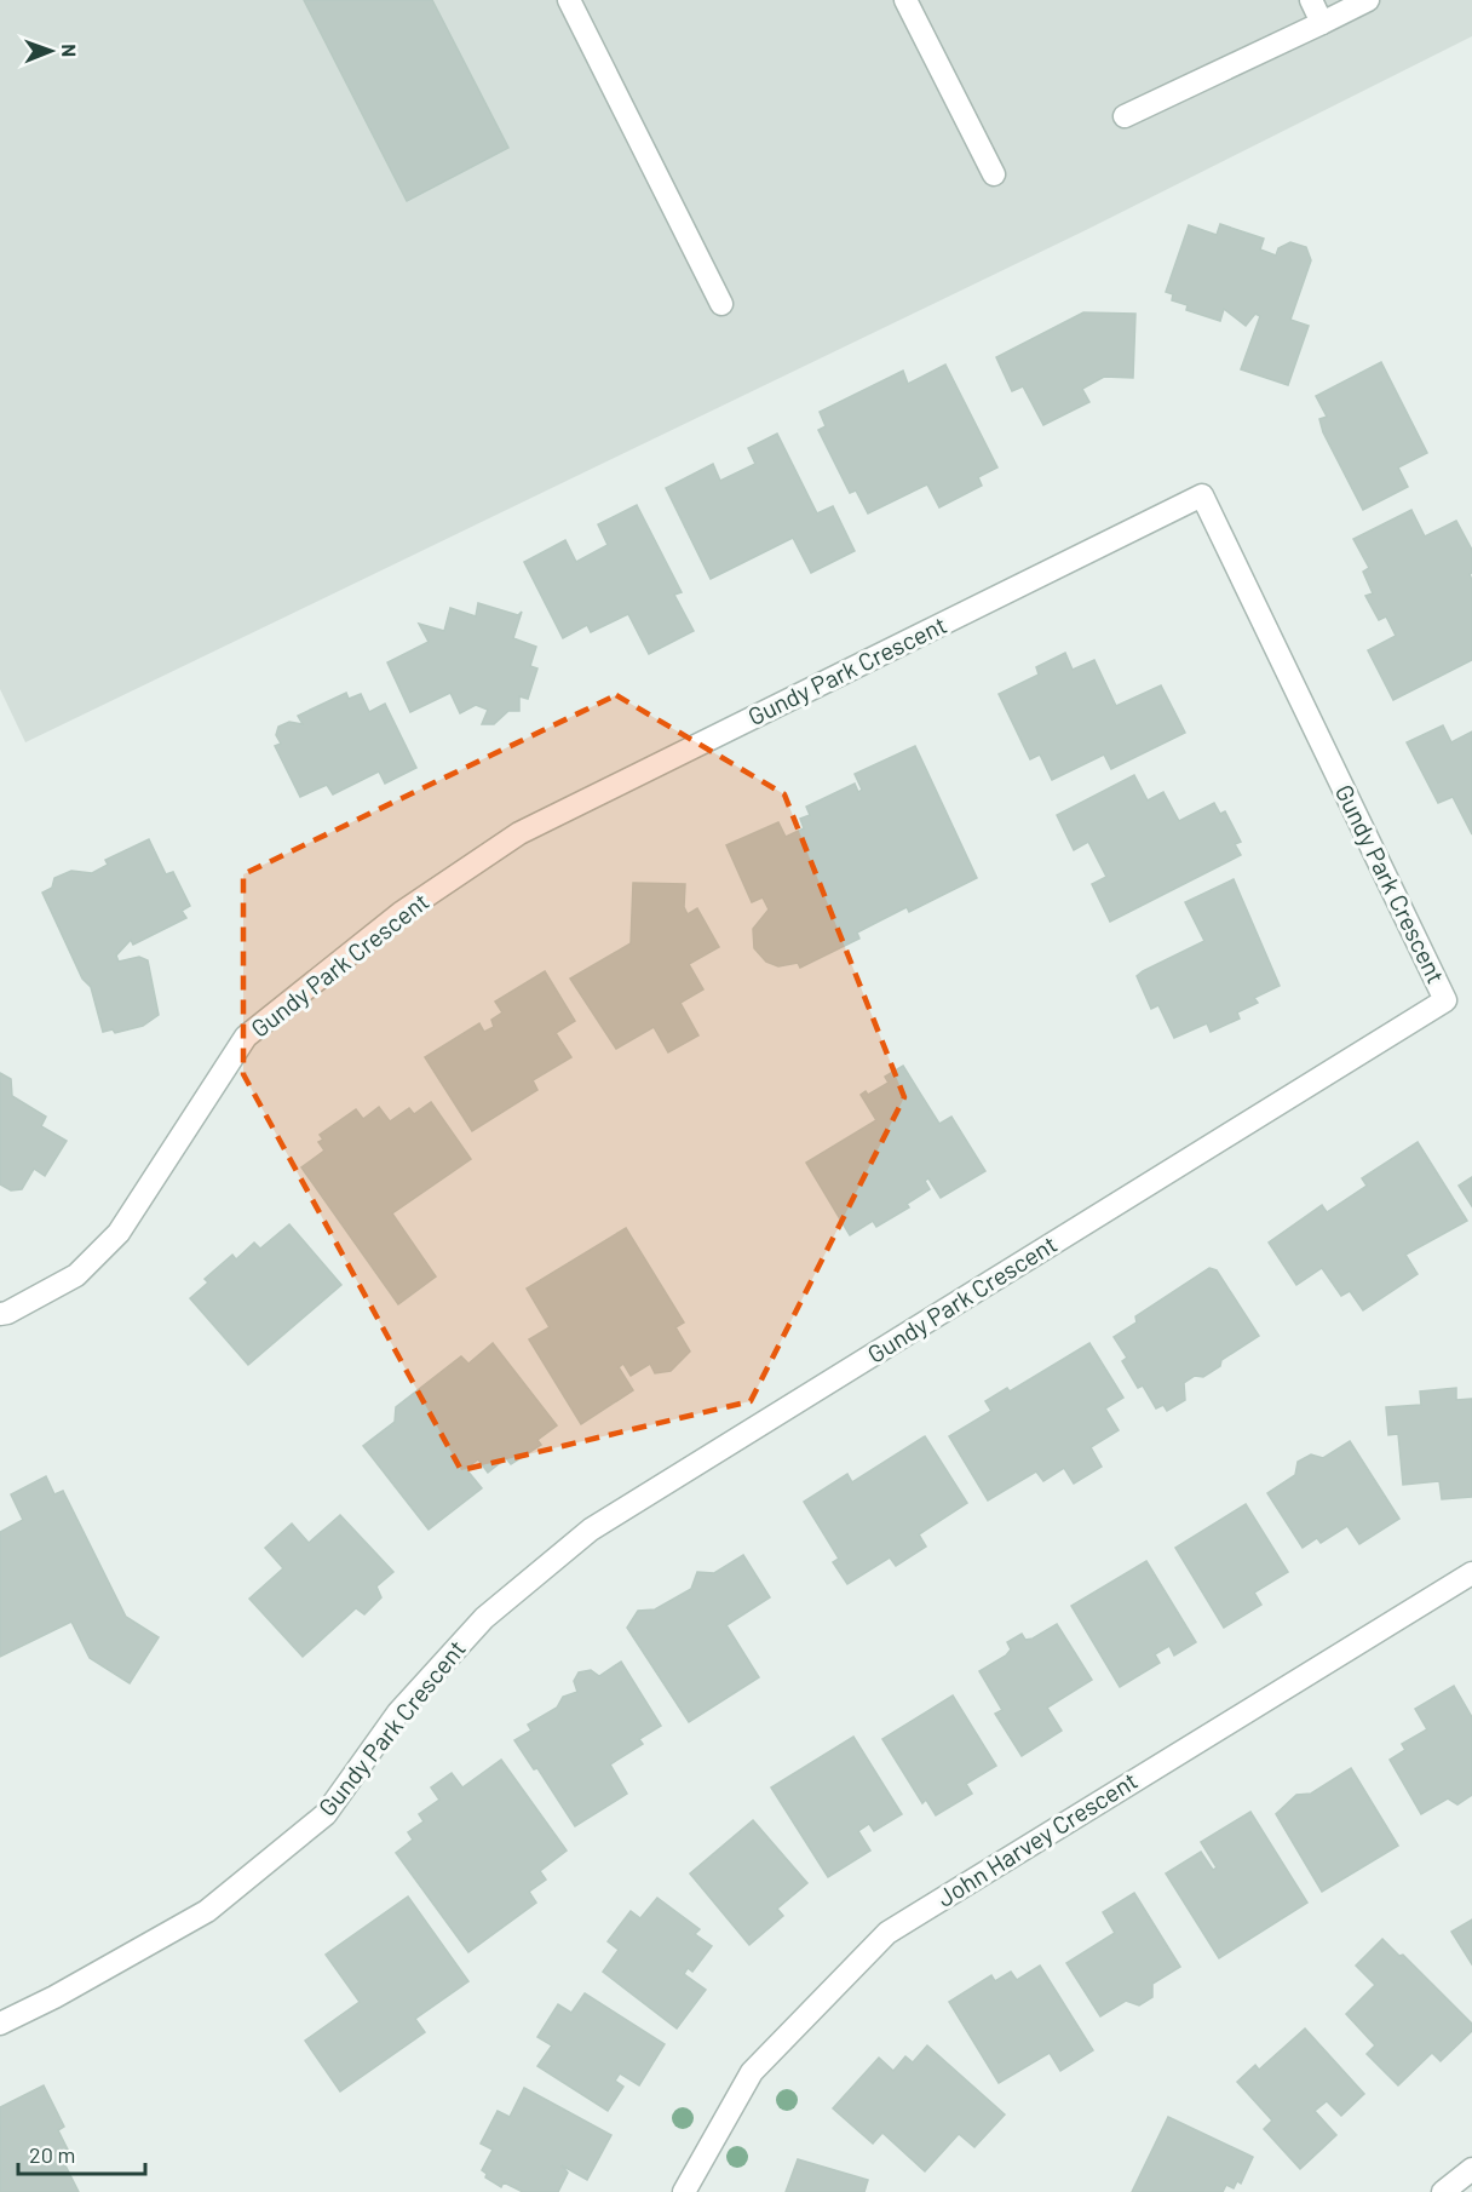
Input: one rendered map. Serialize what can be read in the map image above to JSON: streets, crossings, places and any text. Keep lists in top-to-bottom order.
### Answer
{
  "streets": {
    "street": ["Gundy Park Crescent", "John Harvey Crescent"]
  },
  "scale_bar": "20 m",
  "north": "right"
}
